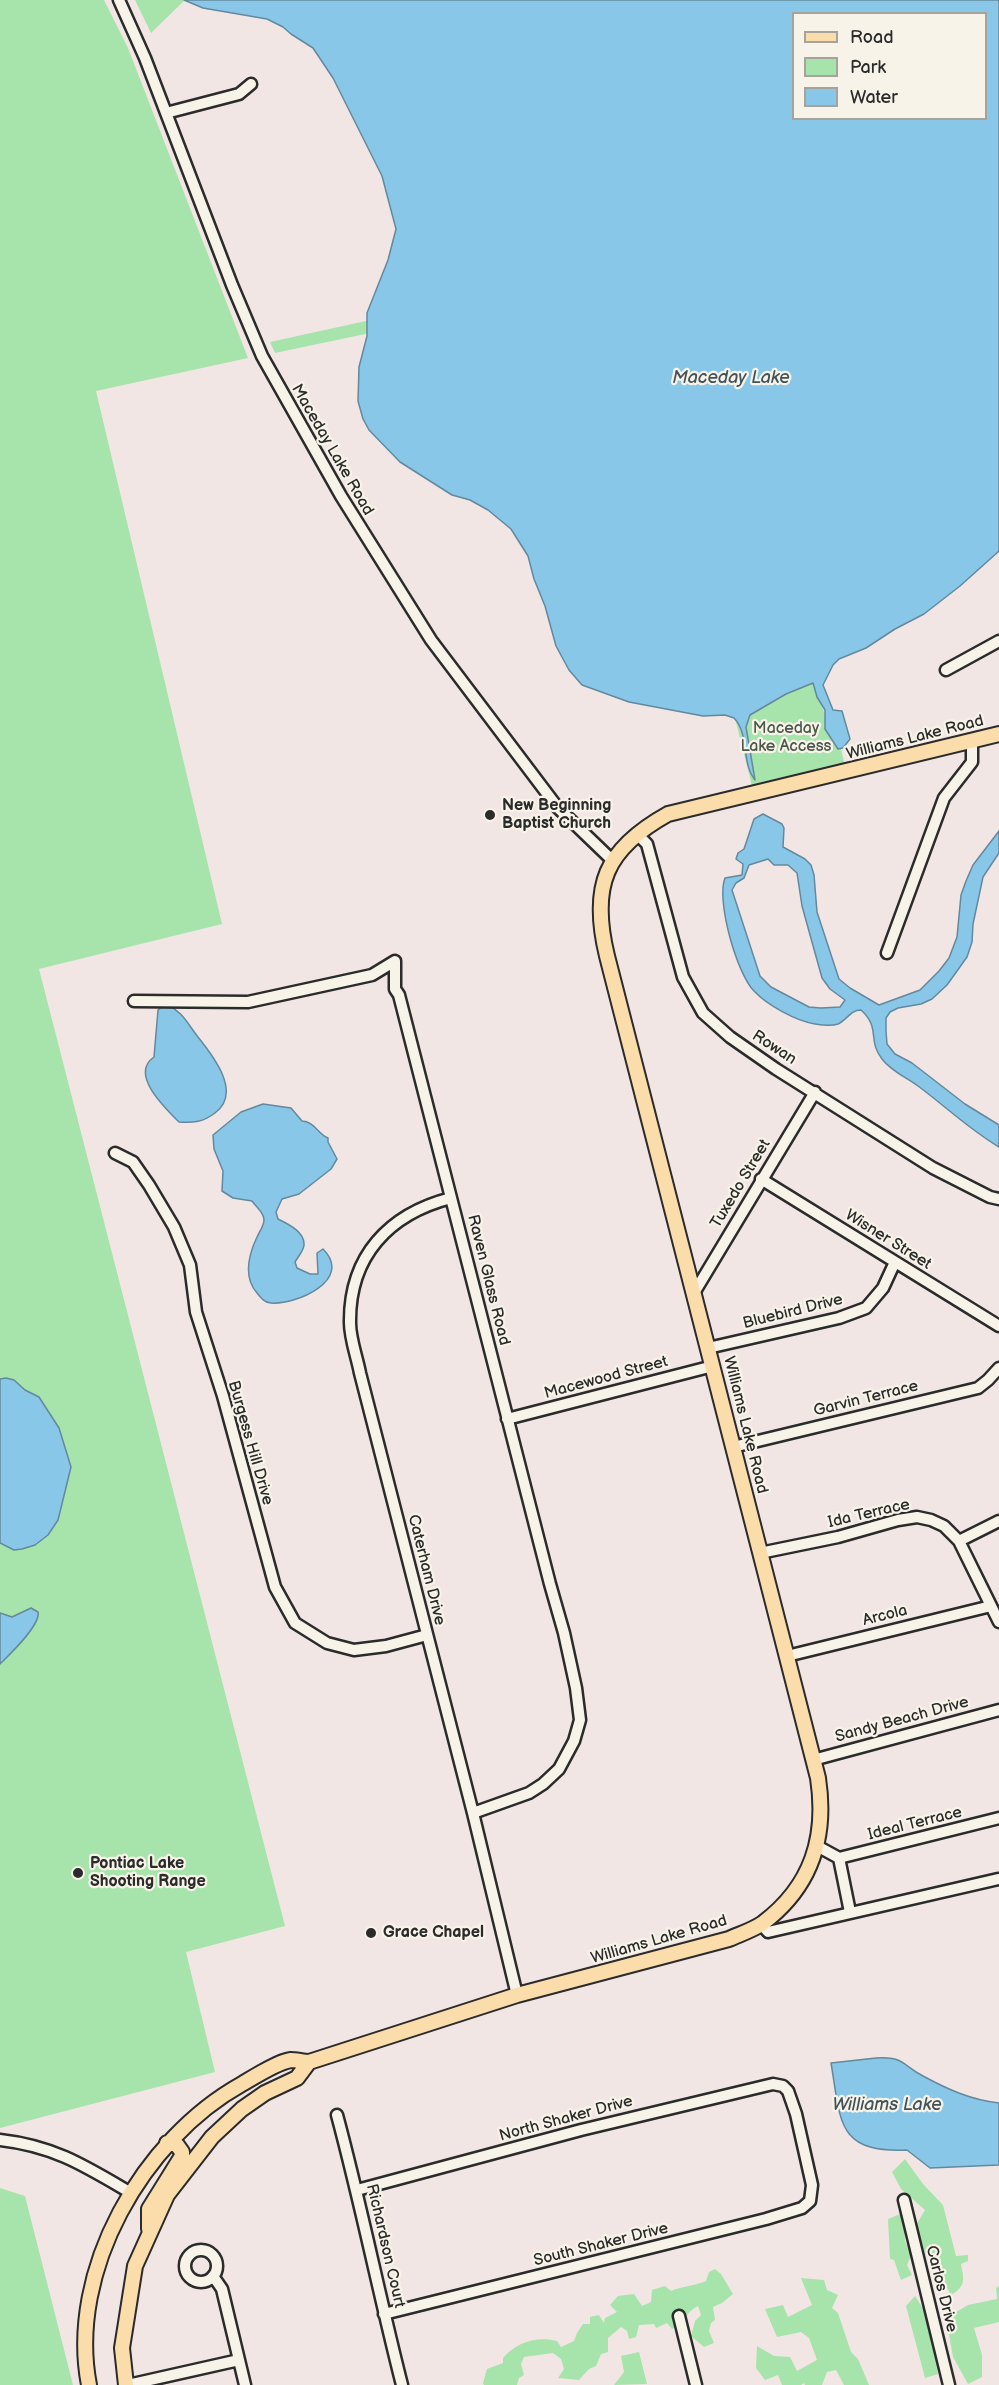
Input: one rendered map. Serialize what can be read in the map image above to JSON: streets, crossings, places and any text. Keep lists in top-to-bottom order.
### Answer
{
  "streets": {
    "main road": ["Williams Lake Road"],
    "street": [
      "Maceday Lake Road",
      "Rowan",
      "Tuxedo Street",
      "Wisner Street",
      "Raven Glass Road",
      "Bluebird Drive",
      "Macewood Street",
      "Garvin Terrace",
      "Burgess Hill Drive",
      "Ida Terrace",
      "Caterham Drive",
      "Arcola",
      "Sandy Beach Drive",
      "Ideal Terrace",
      "North Shaker Drive",
      "South Shaker Drive",
      "Richardson Court",
      "Carlos Drive"
    ]
  },
  "crossings": [
    ["Maceday Lake Road", "Williams Lake Road"],
    ["Williams Lake Road", "Rowan"],
    ["Williams Lake Road", "Tuxedo Street"],
    ["Williams Lake Road", "Bluebird Drive"],
    ["Williams Lake Road", "Macewood Street"],
    ["Williams Lake Road", "Garvin Terrace"],
    ["Williams Lake Road", "Ida Terrace"],
    ["Williams Lake Road", "Caterham Drive"],
    ["Williams Lake Road", "Arcola"],
    ["Williams Lake Road", "Sandy Beach Drive"],
    ["Rowan", "Tuxedo Street"],
    ["Tuxedo Street", "Wisner Street"],
    ["Wisner Street", "Bluebird Drive"],
    ["Raven Glass Road", "Macewood Street"],
    ["Raven Glass Road", "Caterham Drive"],
    ["Burgess Hill Drive", "Caterham Drive"],
    ["Ida Terrace", "Arcola"],
    ["North Shaker Drive", "South Shaker Drive"],
    ["North Shaker Drive", "Richardson Court"],
    ["South Shaker Drive", "Richardson Court"]
  ],
  "water": ["Maceday Lake", "Williams Lake"],
  "parks": ["Maceday Lake Access"],
  "places": ["New Beginning Baptist Church", "Pontiac Lake Shooting Range", "Grace Chapel"],
  "legend": ["Road", "Park", "Water"]
}
